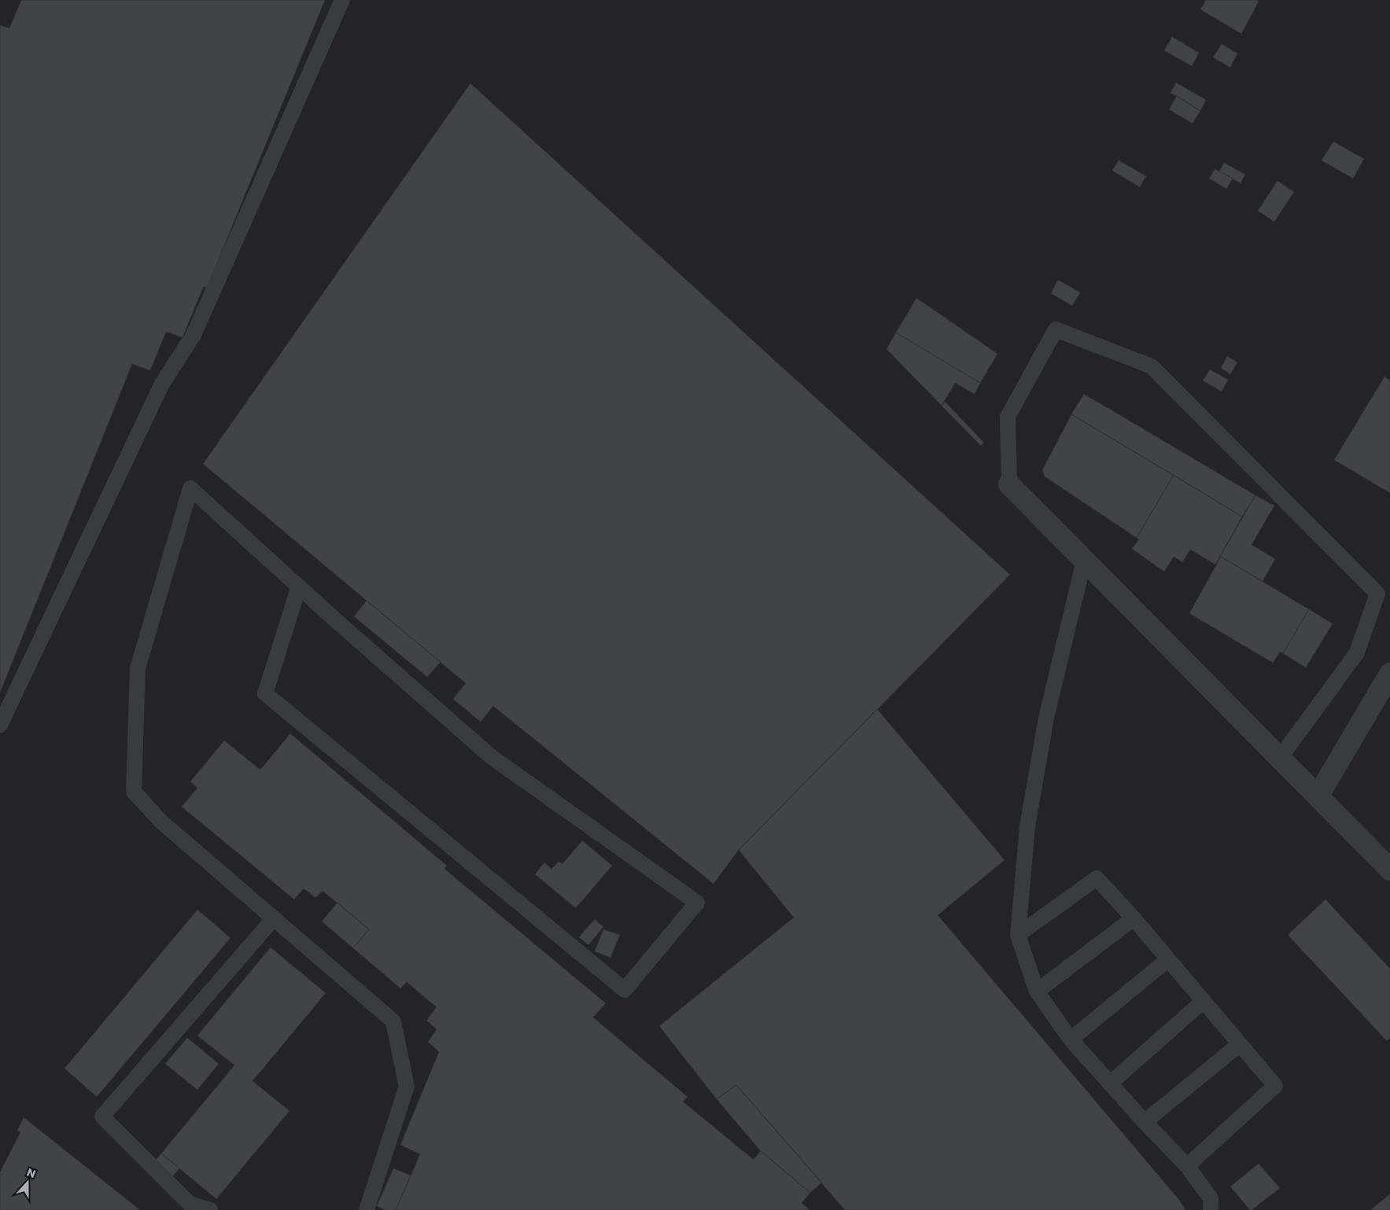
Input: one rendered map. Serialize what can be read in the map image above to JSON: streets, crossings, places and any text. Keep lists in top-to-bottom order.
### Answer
{
  "north": "top"
}
